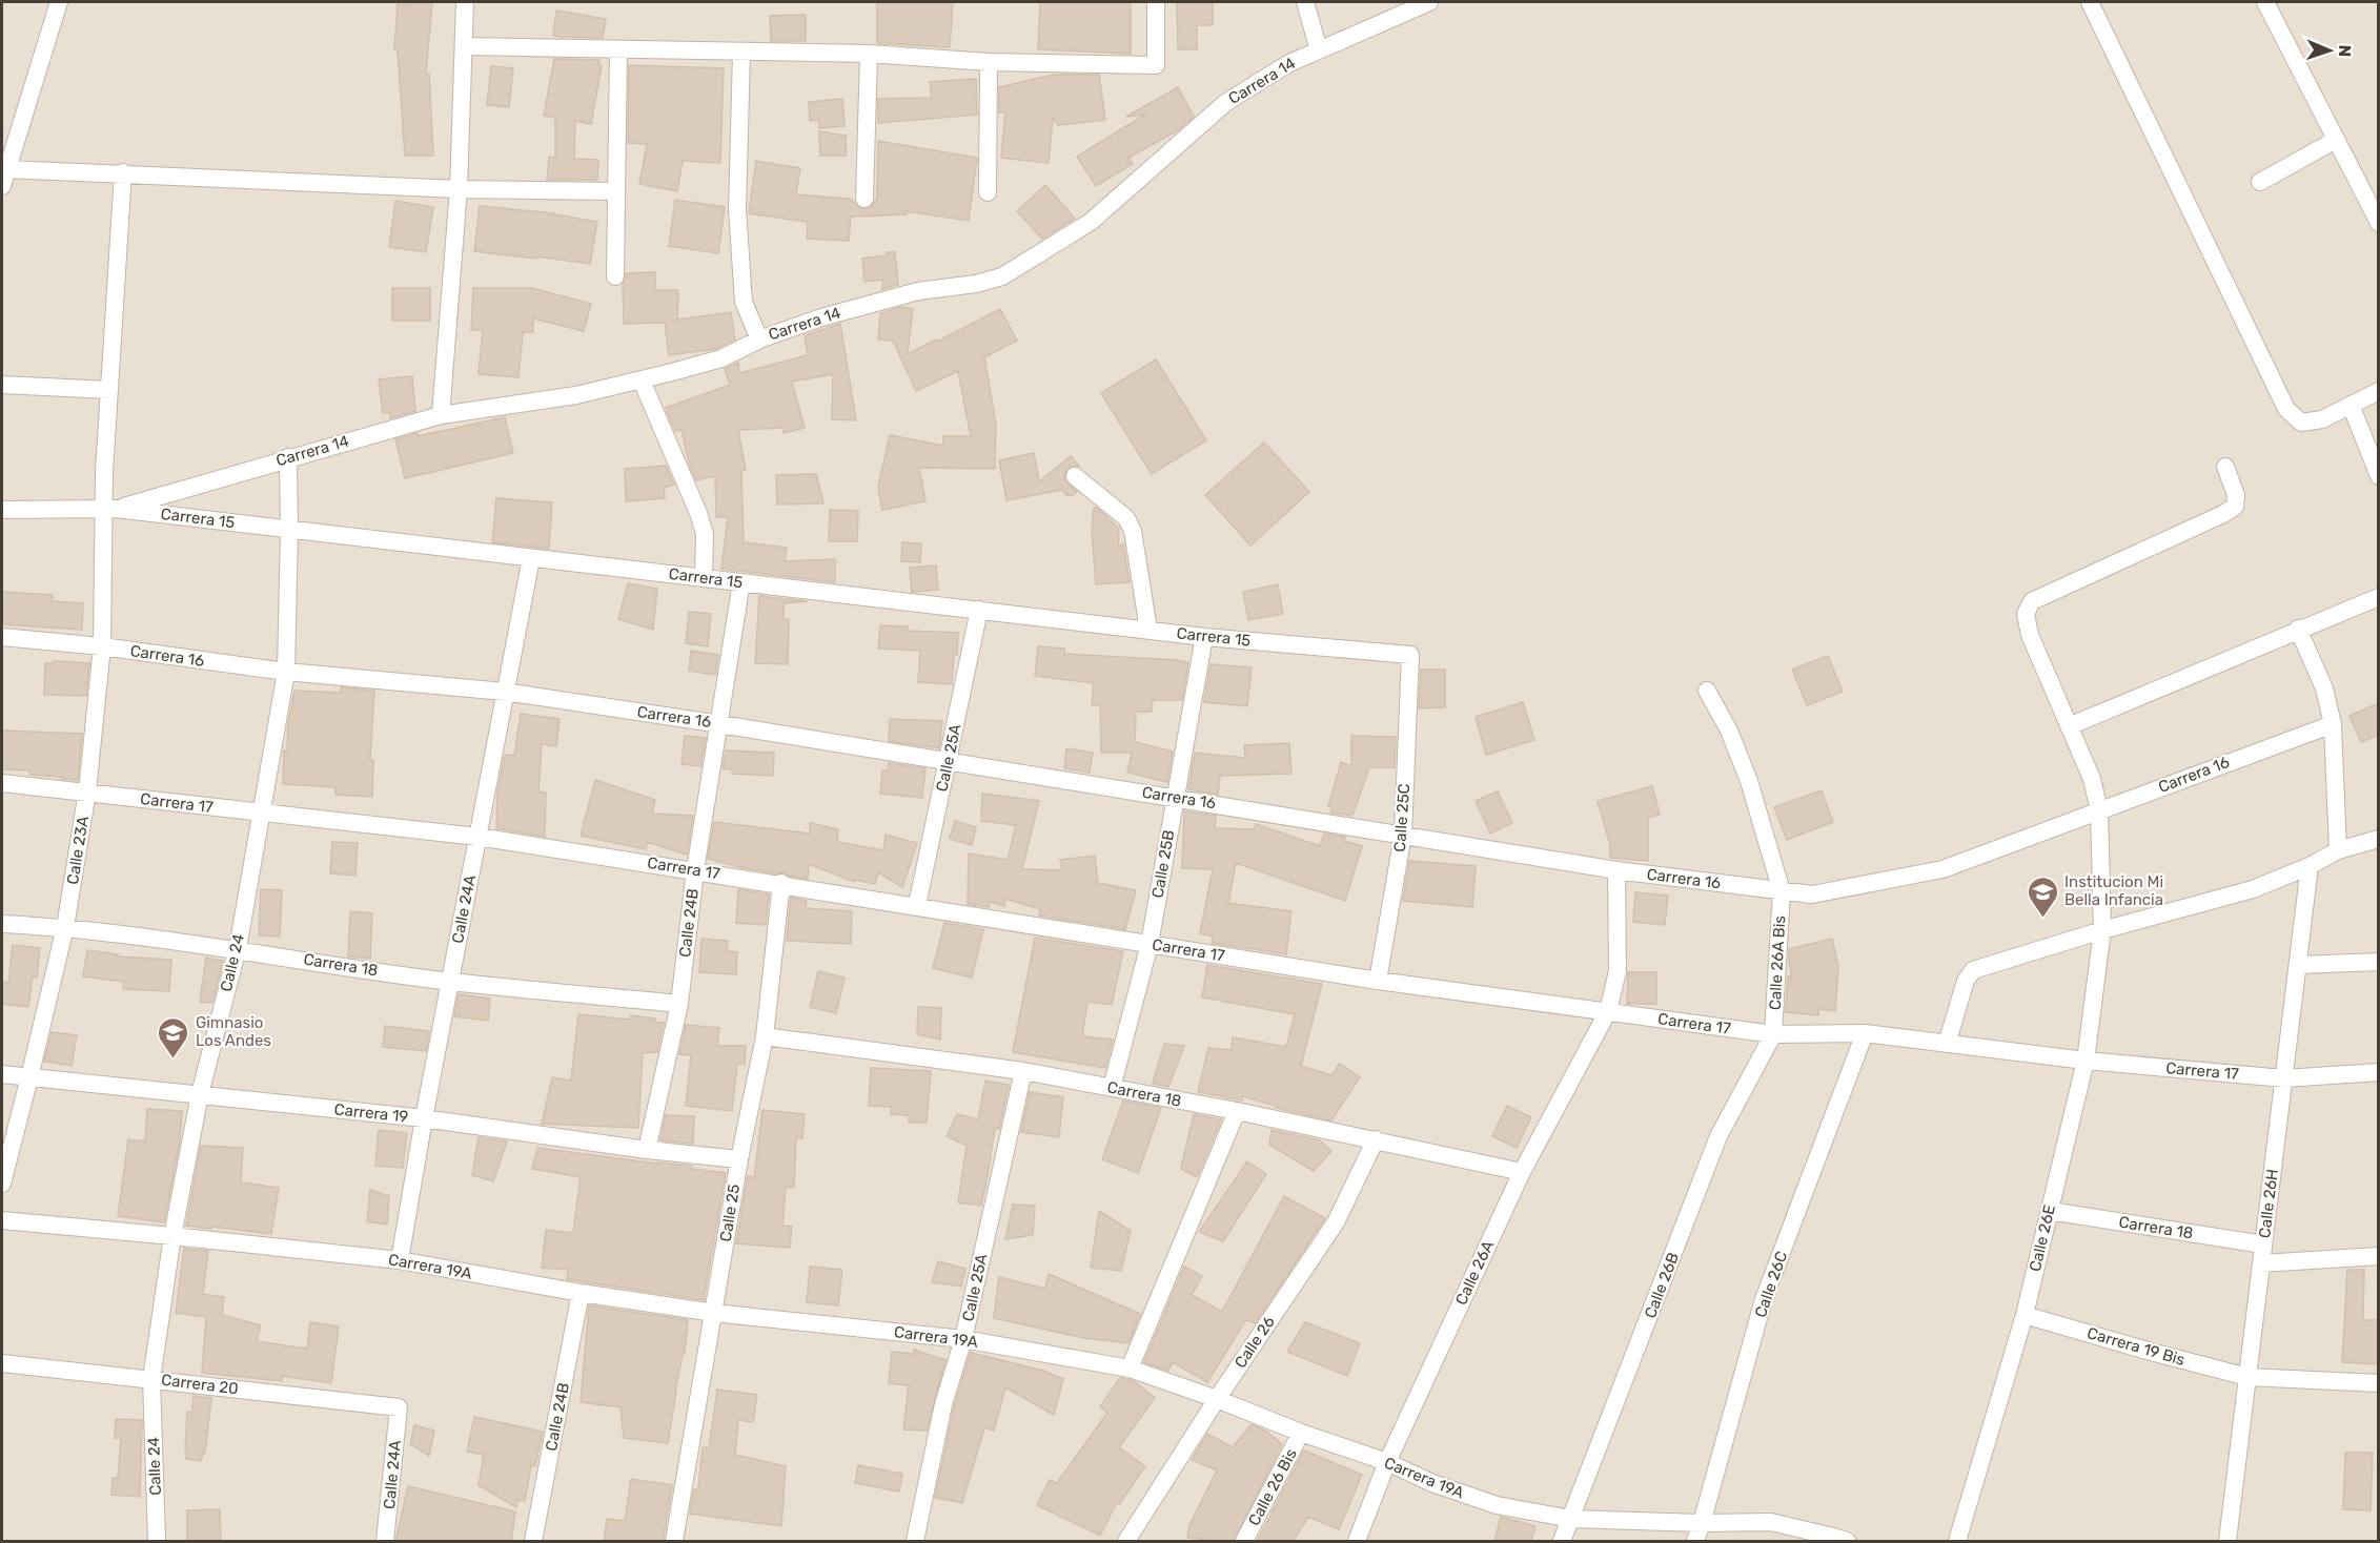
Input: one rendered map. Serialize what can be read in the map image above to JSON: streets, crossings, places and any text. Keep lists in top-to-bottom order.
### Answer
{
  "streets": {
    "street": [
      "Carrera 14",
      "Carrera 15",
      "Carrera 16",
      "Calle 25A",
      "Carrera 17",
      "Calle 25C",
      "Calle 23A",
      "Calle 25B",
      "Calle 24A",
      "Calle 24B",
      "Calle 24",
      "Calle 26A Bis",
      "Carrera 18",
      "Carrera 19",
      "Calle 26H",
      "Calle 25",
      "Calle 26E",
      "Carrera 19A",
      "Calle 26A",
      "Calle 26C",
      "Calle 26B",
      "Calle 26",
      "Carrera 19 Bis",
      "Carrera 20",
      "Calle 26 Bis"
    ]
  },
  "crossings": [
    ["Carrera 14", "Carrera 15"],
    ["Carrera 14", "Calle 23A"],
    ["Carrera 14", "Calle 24"],
    ["Carrera 15", "Calle 25A"],
    ["Carrera 15", "Calle 25C"],
    ["Carrera 15", "Calle 23A"],
    ["Carrera 15", "Calle 25B"],
    ["Carrera 15", "Calle 24A"],
    ["Carrera 15", "Calle 24B"],
    ["Carrera 15", "Calle 24"],
    ["Carrera 16", "Calle 25A"],
    ["Carrera 16", "Calle 25C"],
    ["Carrera 16", "Calle 23A"],
    ["Carrera 16", "Calle 25B"],
    ["Carrera 16", "Calle 24A"],
    ["Carrera 16", "Calle 24B"],
    ["Carrera 16", "Calle 24"],
    ["Carrera 16", "Calle 26A Bis"],
    ["Carrera 16", "Calle 26E"],
    ["Carrera 16", "Calle 26A"],
    ["Calle 25A", "Carrera 17"],
    ["Calle 25A", "Carrera 18"],
    ["Calle 25A", "Carrera 19A"],
    ["Carrera 17", "Calle 25C"],
    ["Carrera 17", "Calle 23A"],
    ["Carrera 17", "Calle 25B"],
    ["Carrera 17", "Calle 24A"],
    ["Carrera 17", "Calle 24B"],
    ["Carrera 17", "Calle 24"],
    ["Carrera 17", "Calle 26A Bis"],
    ["Carrera 17", "Calle 26H"],
    ["Carrera 17", "Calle 25"],
    ["Carrera 17", "Calle 26E"],
    ["Carrera 17", "Calle 26A"],
    ["Carrera 17", "Calle 26C"],
    ["Carrera 17", "Calle 26B"],
    ["Calle 23A", "Carrera 18"],
    ["Calle 23A", "Carrera 19"],
    ["Calle 25B", "Carrera 18"],
    ["Calle 24A", "Carrera 18"],
    ["Calle 24A", "Carrera 19"],
    ["Calle 24A", "Carrera 19A"],
    ["Calle 24A", "Carrera 20"],
    ["Calle 24B", "Carrera 18"],
    ["Calle 24B", "Carrera 19"],
    ["Calle 24B", "Carrera 19A"],
    ["Calle 24", "Carrera 18"],
    ["Calle 24", "Carrera 19"],
    ["Calle 24", "Carrera 19A"],
    ["Calle 24", "Carrera 20"],
    ["Calle 26A Bis", "Calle 26B"],
    ["Carrera 18", "Calle 26H"],
    ["Carrera 18", "Calle 25"],
    ["Carrera 18", "Calle 26E"],
    ["Carrera 18", "Calle 26A"],
    ["Carrera 18", "Calle 26"],
    ["Carrera 19", "Calle 25"],
    ["Calle 26H", "Carrera 19 Bis"],
    ["Calle 25", "Carrera 19A"],
    ["Calle 26E", "Carrera 19 Bis"],
    ["Carrera 19A", "Calle 26A"],
    ["Carrera 19A", "Calle 26C"],
    ["Carrera 19A", "Calle 26B"],
    ["Carrera 19A", "Calle 26"],
    ["Carrera 19A", "Calle 26 Bis"]
  ],
  "places": {
    "school or university": ["Institucion Mi Bella Infancia", "Gimnasio Los Andes"]
  },
  "north": "right"
}
